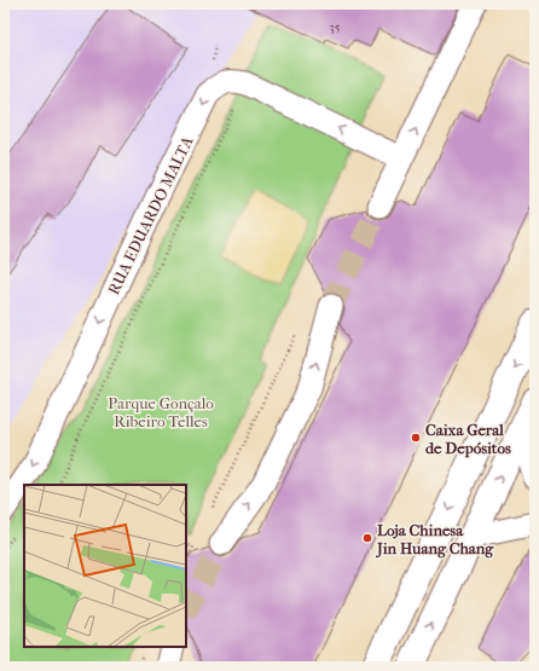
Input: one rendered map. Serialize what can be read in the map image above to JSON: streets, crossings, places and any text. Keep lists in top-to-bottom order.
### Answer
{
  "streets": {
    "street": ["RUA EDUARDO MALTA"]
  },
  "parks": ["Parque Gonçalo Ribeiro Telles"],
  "places": ["Caixa Geral de Depósitos", "Loja Chinesa Jin Huang Chang"],
  "house_numbers": ["35"]
}
